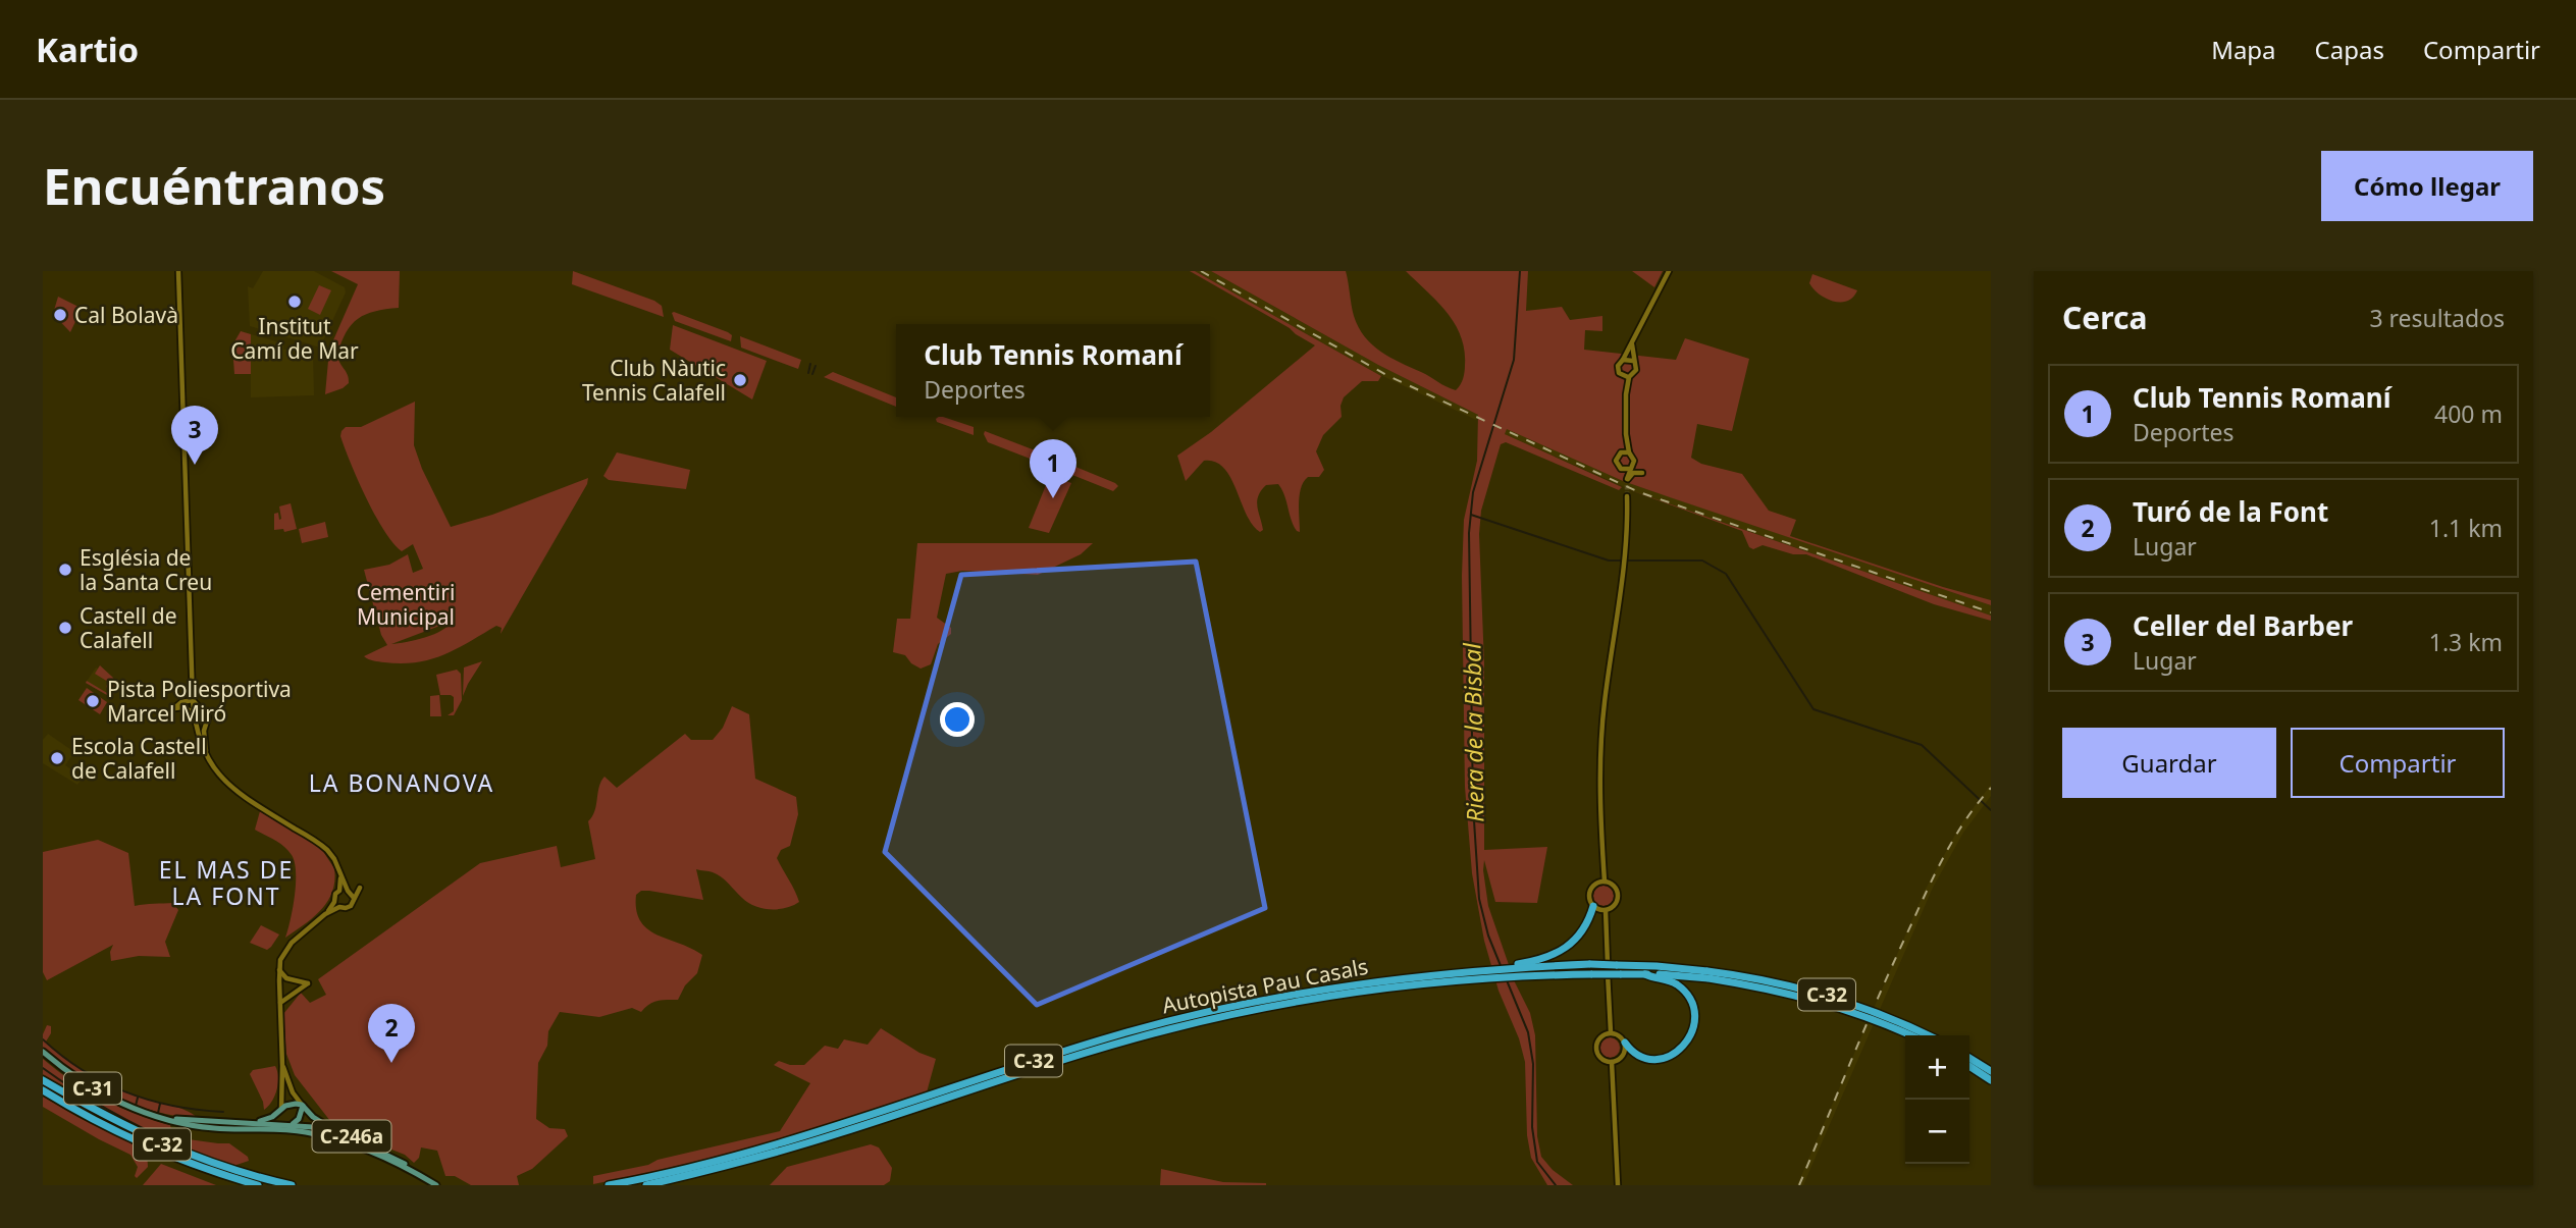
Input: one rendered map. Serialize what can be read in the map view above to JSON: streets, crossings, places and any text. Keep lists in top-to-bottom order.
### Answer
{
  "streets": {
    "highway": ["Autopista Pau Casals", "C-32"],
    "main road": ["C-31", "C-246a"]
  },
  "crossings": [
    ["C-31", "C-246a"]
  ],
  "districts": ["LA BONANOVA", "EL MAS DE LA FONT"],
  "water": ["Riera de la Bisbal"],
  "parks": ["Cementiri Municipal"],
  "places": [
    "Institut Camí de Mar",
    "Cal Bolavà",
    "Club Nàutic Tennis Calafell",
    "Església de la Santa Creu",
    "Castell de Calafell",
    "Pista Poliesportiva Marcel Miró",
    "Escola Castell de Calafell"
  ],
  "page": {
    "header": "Kartio",
    "nav": ["Mapa", "Capas", "Compartir"],
    "buttons": [
      "Cómo llegar",
      ["Guardar", "Compartir"]
    ],
    "title": "Encuéntranos",
    "heading": ["Cerca", "3 resultados"],
    "popup": ["Club Tennis Romaní", "Deportes"],
    "list": [
      {
        "mark": "1",
        "name": "Club Tennis Romaní",
        "note": "Deportes",
        "value": "400 m"
      },
      {
        "mark": "2",
        "name": "Turó de la Font",
        "note": "Lugar",
        "value": "1.1 km"
      },
      {
        "mark": "3",
        "name": "Celler del Barber",
        "note": "Lugar",
        "value": "1.3 km"
      }
    ],
    "pins": ["3", "1", "2"],
    "map_buttons": ["+", "−"]
  }
}
